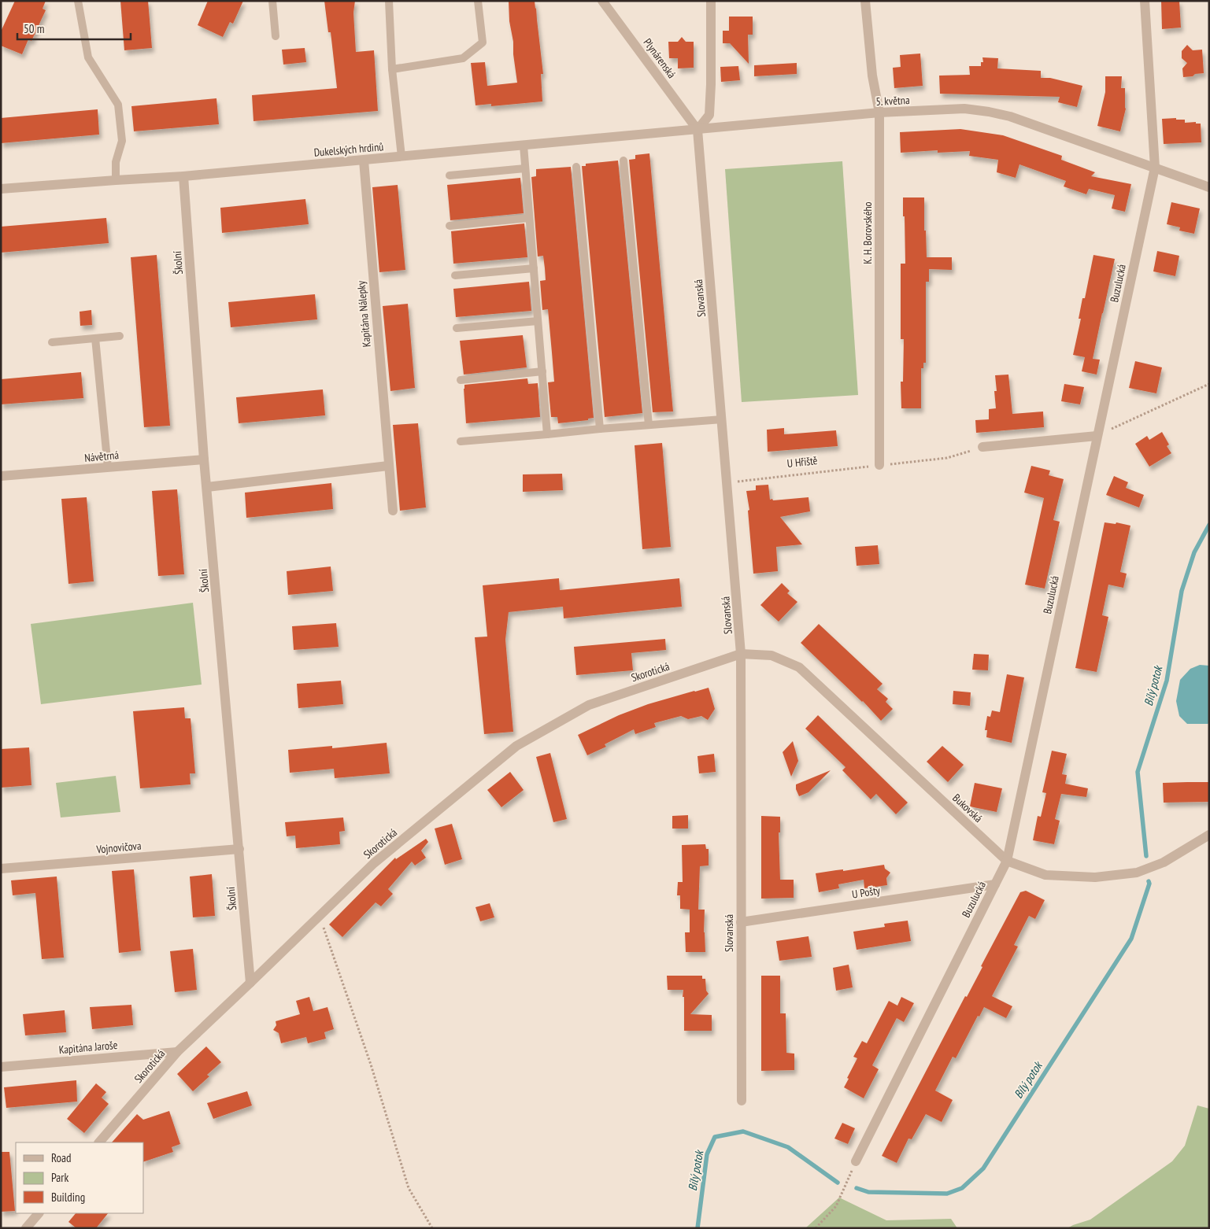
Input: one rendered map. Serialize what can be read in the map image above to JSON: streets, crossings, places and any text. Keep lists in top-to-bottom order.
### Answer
{
  "streets": {
    "street": [
      "Plynárenská",
      "5. května",
      "Dukelských hrdinů",
      "K. H. Borovského",
      "Školní",
      "Buzulucká",
      "Slovanská",
      "Kapitána Nálepky",
      "Návětrná",
      "Skorotická",
      "Bukovská",
      "Vojnovičova",
      "U Pošty",
      "Kapitána Jaroše"
    ],
    "path": ["U Hřiště"]
  },
  "crossings": [
    ["Plynárenská", "5. května"],
    ["Plynárenská", "Dukelských hrdinů"],
    ["Plynárenská", "Slovanská"],
    ["5. května", "Dukelských hrdinů"],
    ["5. května", "K. H. Borovského"],
    ["5. května", "Buzulucká"],
    ["5. května", "Slovanská"],
    ["Dukelských hrdinů", "Školní"],
    ["Dukelských hrdinů", "Slovanská"],
    ["Dukelských hrdinů", "Kapitána Nálepky"],
    ["K. H. Borovského", "U Hřiště"],
    ["Školní", "Návětrná"],
    ["Školní", "Skorotická"],
    ["Školní", "Vojnovičova"],
    ["Buzulucká", "Bukovská"],
    ["Buzulucká", "U Pošty"],
    ["Slovanská", "U Hřiště"],
    ["Slovanská", "Skorotická"],
    ["Slovanská", "Bukovská"],
    ["Slovanská", "U Pošty"],
    ["Skorotická", "Bukovská"],
    ["Skorotická", "Kapitána Jaroše"]
  ],
  "water": ["Bílý potok"],
  "legend": ["Road", "Park", "Building"],
  "scale_bar": "50 m"
}
